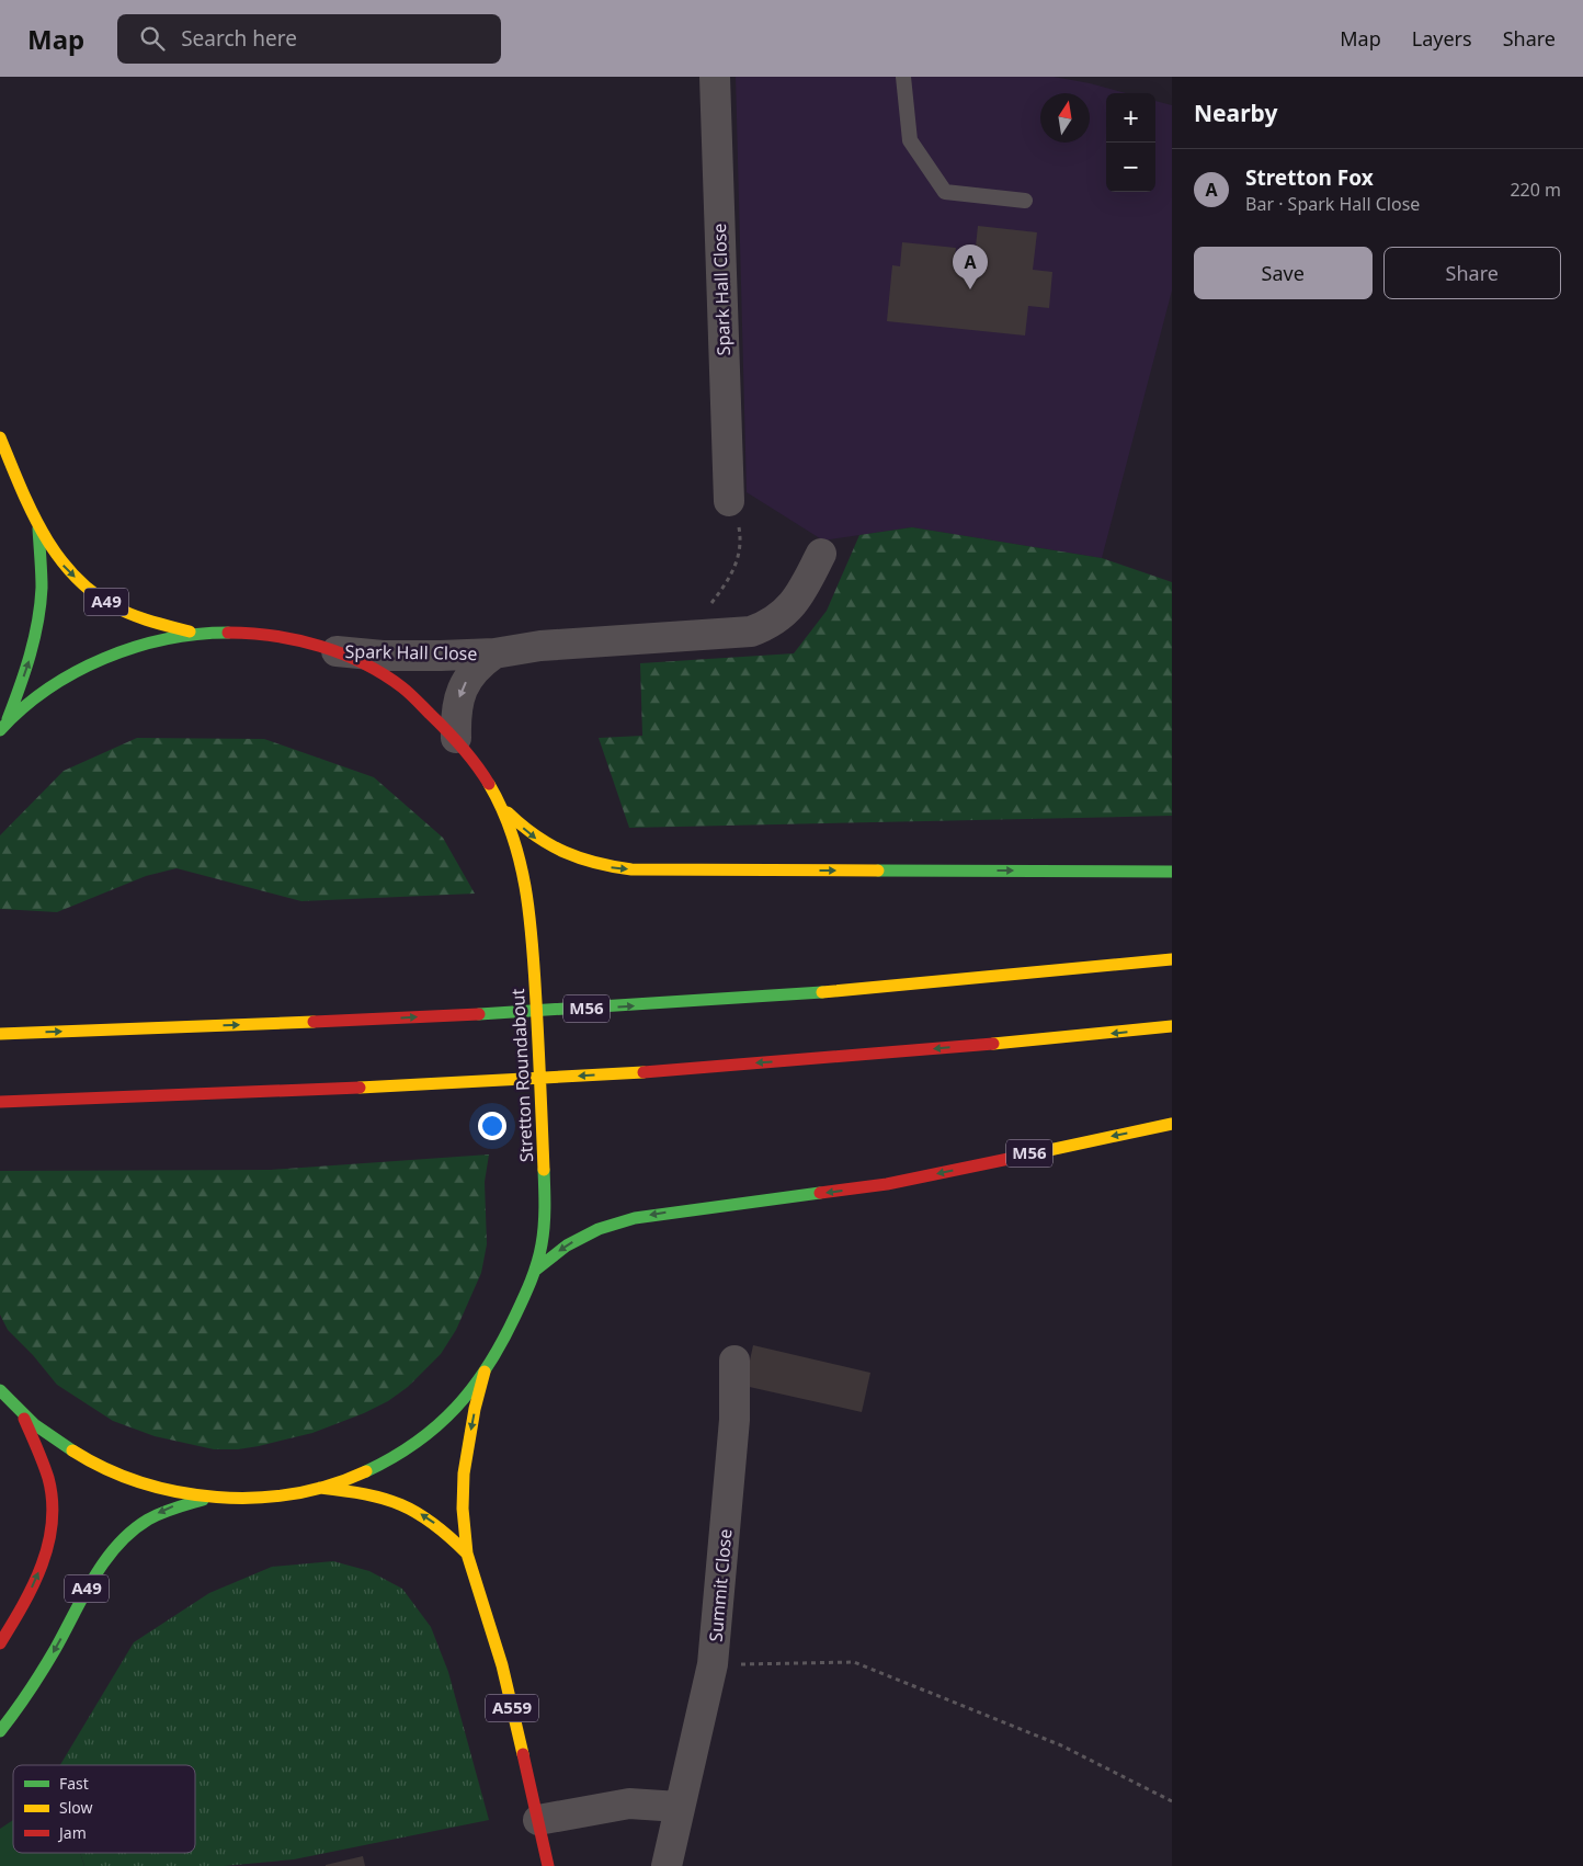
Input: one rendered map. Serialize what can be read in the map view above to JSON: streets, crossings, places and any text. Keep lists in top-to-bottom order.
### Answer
{
  "streets": {
    "main road": [
      "A49",
      "M56",
      "Stretton Roundabout",
      "A559"
    ],
    "street": ["Spark Hall Close", "Summit Close"]
  },
  "crossings": [
    ["Spark Hall Close", "Stretton Roundabout"],
    ["A49", "Stretton Roundabout"],
    ["M56", "Stretton Roundabout"],
    ["Stretton Roundabout", "A559"]
  ],
  "legend": ["Fast", "Slow", "Jam"],
  "north": "top",
  "page": {
    "header": "Map",
    "search": "Search here",
    "nav": ["Map", "Layers", "Share"],
    "heading": "Nearby",
    "map_buttons": ["+", "−"],
    "list": [
      {
        "mark": "A",
        "name": "Stretton Fox",
        "note": "Bar · Spark Hall Close",
        "value": "220 m"
      }
    ],
    "buttons": ["Save", "Share"],
    "pins": "A"
  }
}
